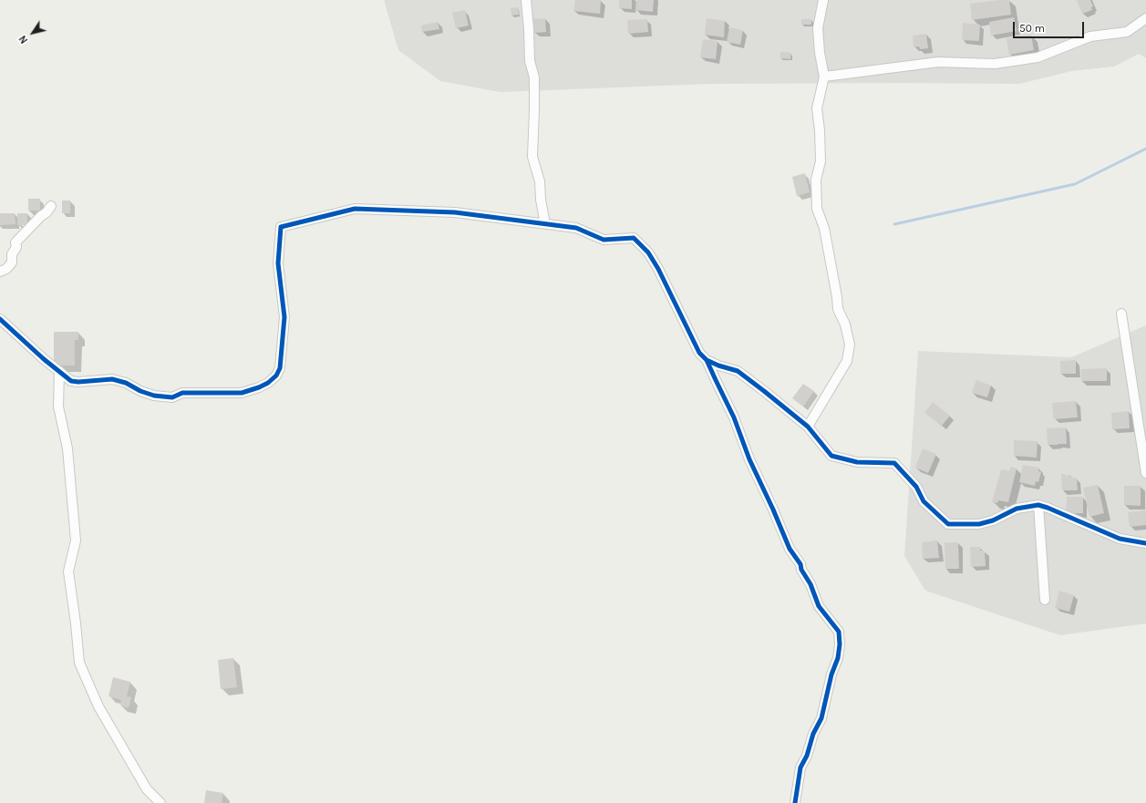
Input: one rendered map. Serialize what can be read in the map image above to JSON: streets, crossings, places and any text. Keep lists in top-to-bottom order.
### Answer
{
  "scale_bar": "50 m",
  "north": "bottom left"
}
